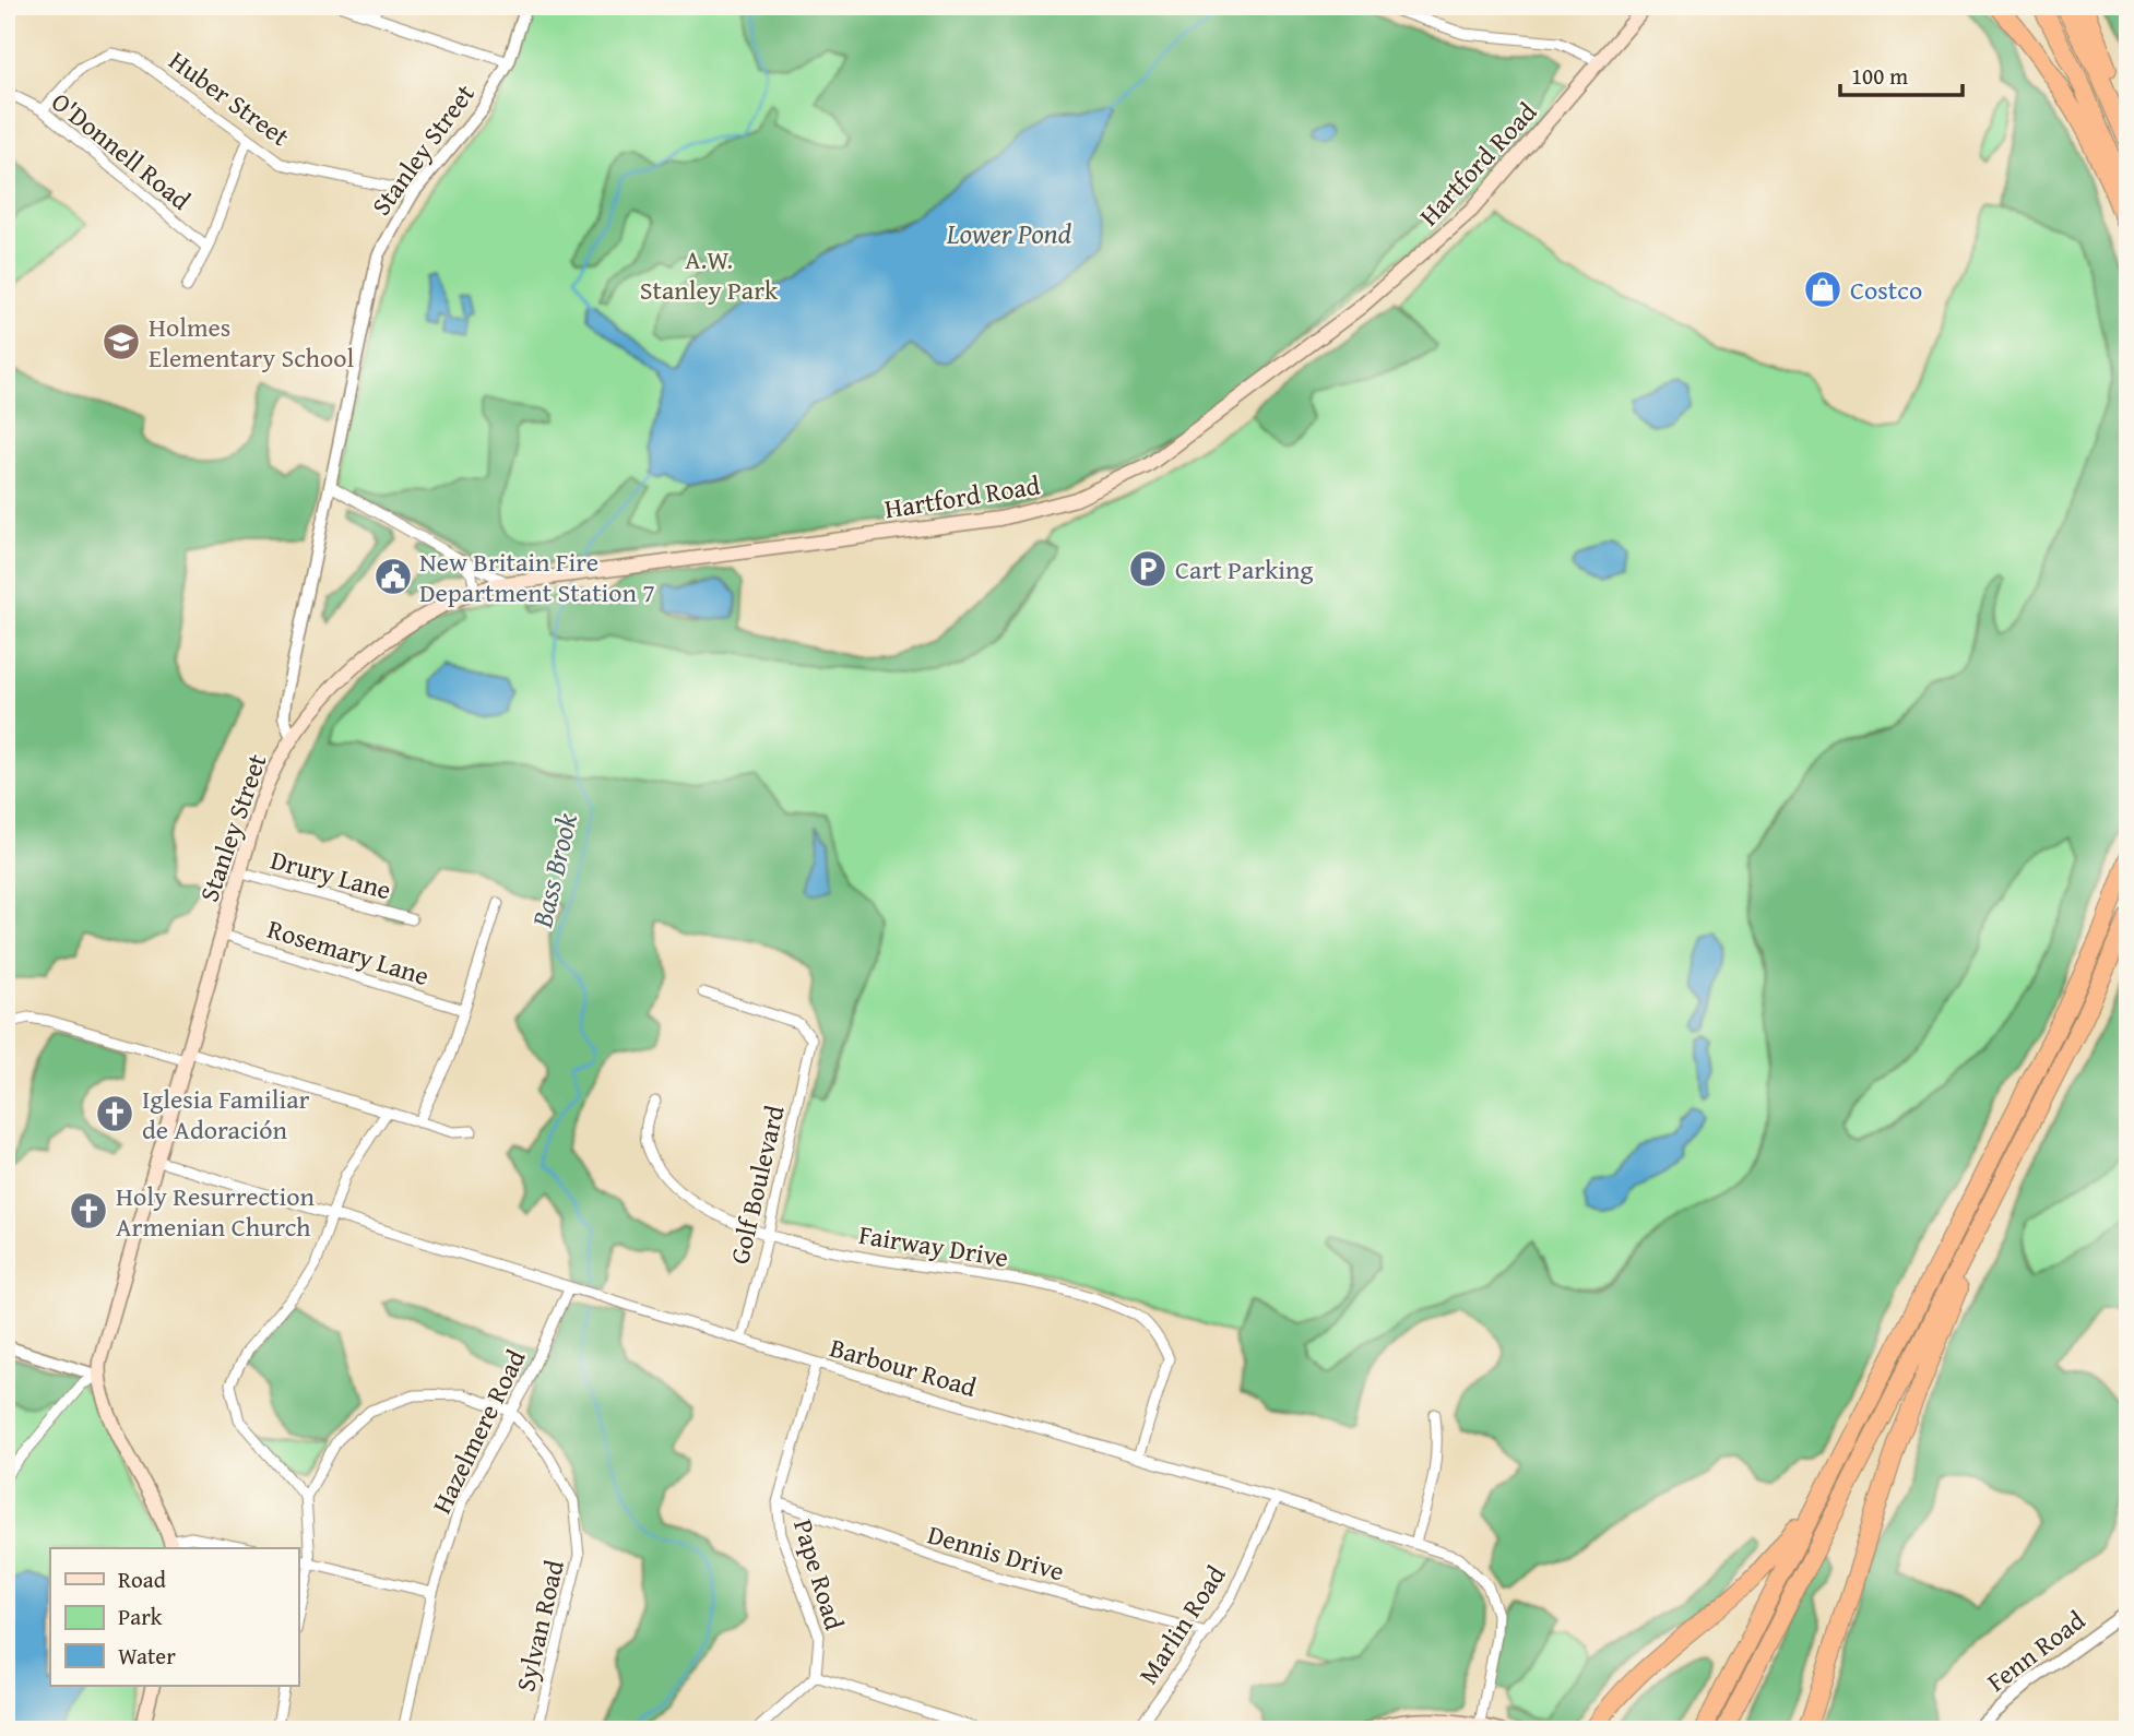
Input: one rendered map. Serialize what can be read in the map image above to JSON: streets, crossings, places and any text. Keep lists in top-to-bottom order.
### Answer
{
  "streets": {
    "main road": ["Stanley Street", "Hartford Road"],
    "street": [
      "Huber Street",
      "O'Donnell Road",
      "Drury Lane",
      "Rosemary Lane",
      "Golf Boulevard",
      "Fairway Drive",
      "Barbour Road",
      "Hazelmere Road",
      "Dennis Drive",
      "Pape Road",
      "Marlin Road",
      "Sylvan Road",
      "Fenn Road"
    ]
  },
  "crossings": [
    ["Huber Street", "Stanley Street"],
    ["Huber Street", "O'Donnell Road"],
    ["Stanley Street", "Hartford Road"],
    ["Stanley Street", "Drury Lane"],
    ["Stanley Street", "Rosemary Lane"],
    ["Stanley Street", "Barbour Road"],
    ["Golf Boulevard", "Fairway Drive"],
    ["Golf Boulevard", "Barbour Road"],
    ["Fairway Drive", "Barbour Road"],
    ["Barbour Road", "Hazelmere Road"],
    ["Barbour Road", "Pape Road"],
    ["Barbour Road", "Marlin Road"],
    ["Hazelmere Road", "Sylvan Road"],
    ["Dennis Drive", "Pape Road"],
    ["Dennis Drive", "Marlin Road"]
  ],
  "water": ["Lower Pond", "Bass Brook"],
  "parks": ["A.W. Stanley Park"],
  "places": {
    "shop": ["Costco"],
    "school or university": ["Holmes Elementary School"],
    "parking": ["Cart Parking"],
    "public building": ["New Britain Fire Department Station 7"],
    "church": ["Iglesia Familiar de Adoración", "Holy Resurrection Armenian Church"]
  },
  "legend": ["Road", "Park", "Water"],
  "scale_bar": "100 m"
}
